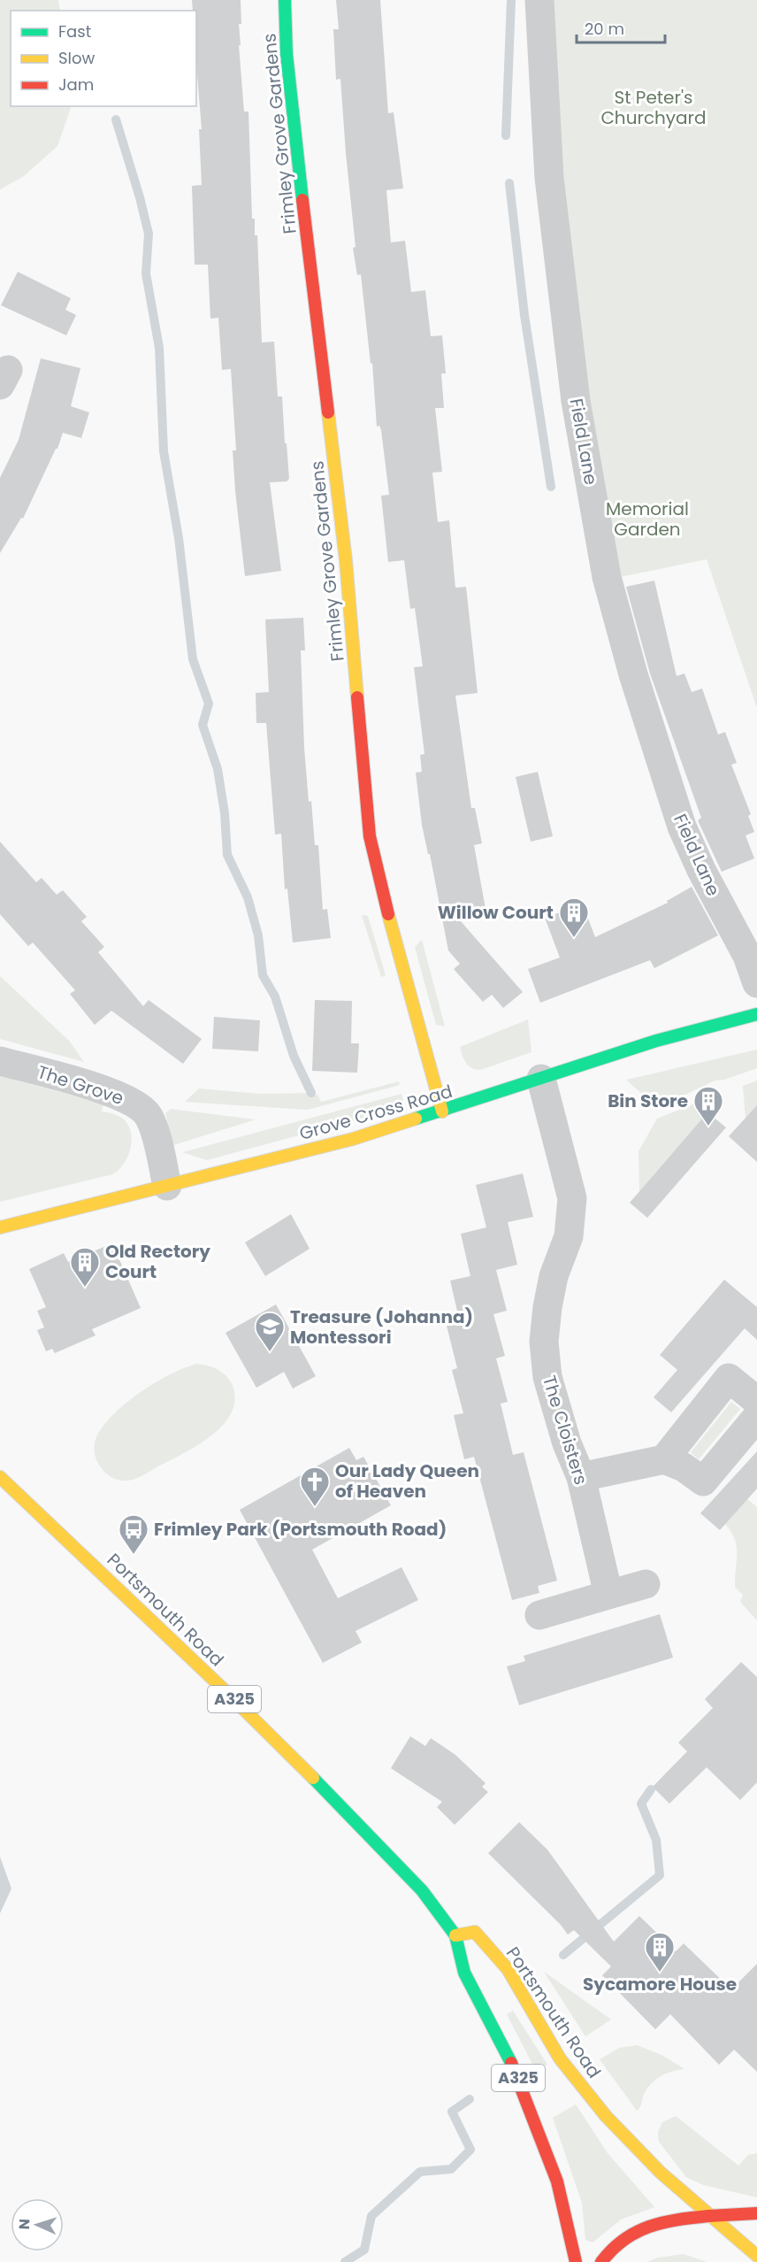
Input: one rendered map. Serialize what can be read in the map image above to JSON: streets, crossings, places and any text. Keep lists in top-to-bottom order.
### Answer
{
  "streets": {
    "main road": [
      "Frimley Grove Gardens",
      "Grove Cross Road",
      "Portsmouth Road",
      "A325"
    ],
    "street": ["Field Lane", "The Grove", "The Cloisters"]
  },
  "crossings": [
    ["Frimley Grove Gardens", "Grove Cross Road"],
    ["The Grove", "Grove Cross Road"],
    ["Grove Cross Road", "The Cloisters"],
    ["Portsmouth Road", "A325"]
  ],
  "parks": ["St Peter's Churchyard", "Memorial Garden"],
  "places": {
    "building": [
      "Willow Court",
      "Bin Store",
      "Old Rectory Court",
      "Sycamore House"
    ],
    "school or university": ["Treasure (Johanna) Montessori"],
    "church": ["Our Lady Queen of Heaven"],
    "bus stop": ["Frimley Park (Portsmouth Road)"]
  },
  "legend": ["Fast", "Slow", "Jam"],
  "scale_bar": "20 m",
  "north": "left"
}
